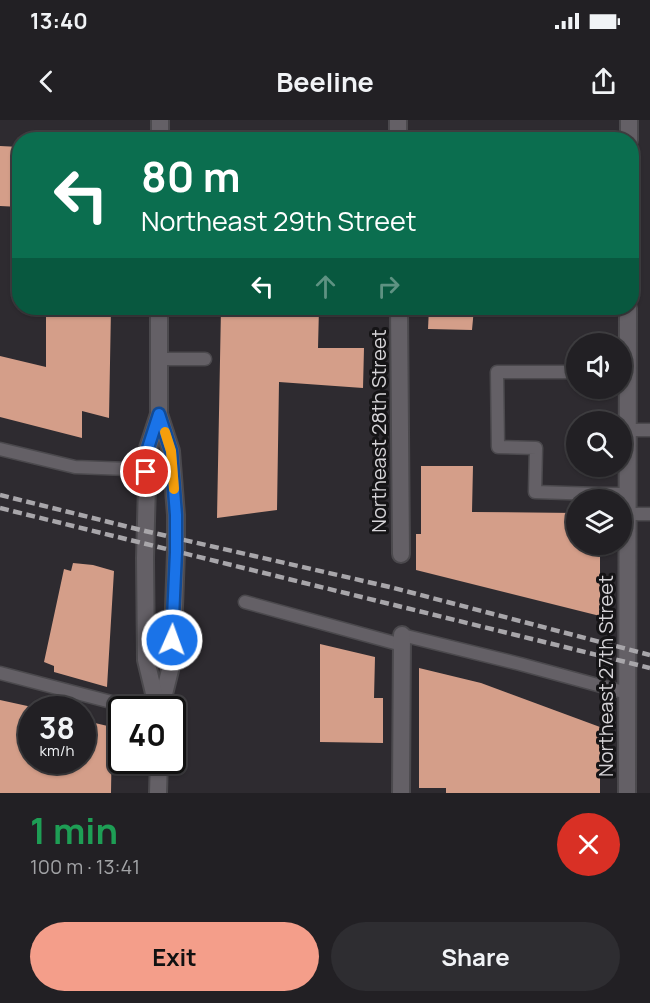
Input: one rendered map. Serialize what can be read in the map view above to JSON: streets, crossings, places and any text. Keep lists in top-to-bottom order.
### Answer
{
  "streets": {
    "street": ["Northeast 28th Street", "Northeast 27th Street"]
  },
  "page": {
    "status": "13:40",
    "header": "Beeline",
    "turn": ["80 m", "Northeast 29th Street"],
    "speed": "38 km/h",
    "limit": "40",
    "heading": ["1 min", "100 m · 13:41"],
    "buttons": ["Exit", "Share"]
  }
}
